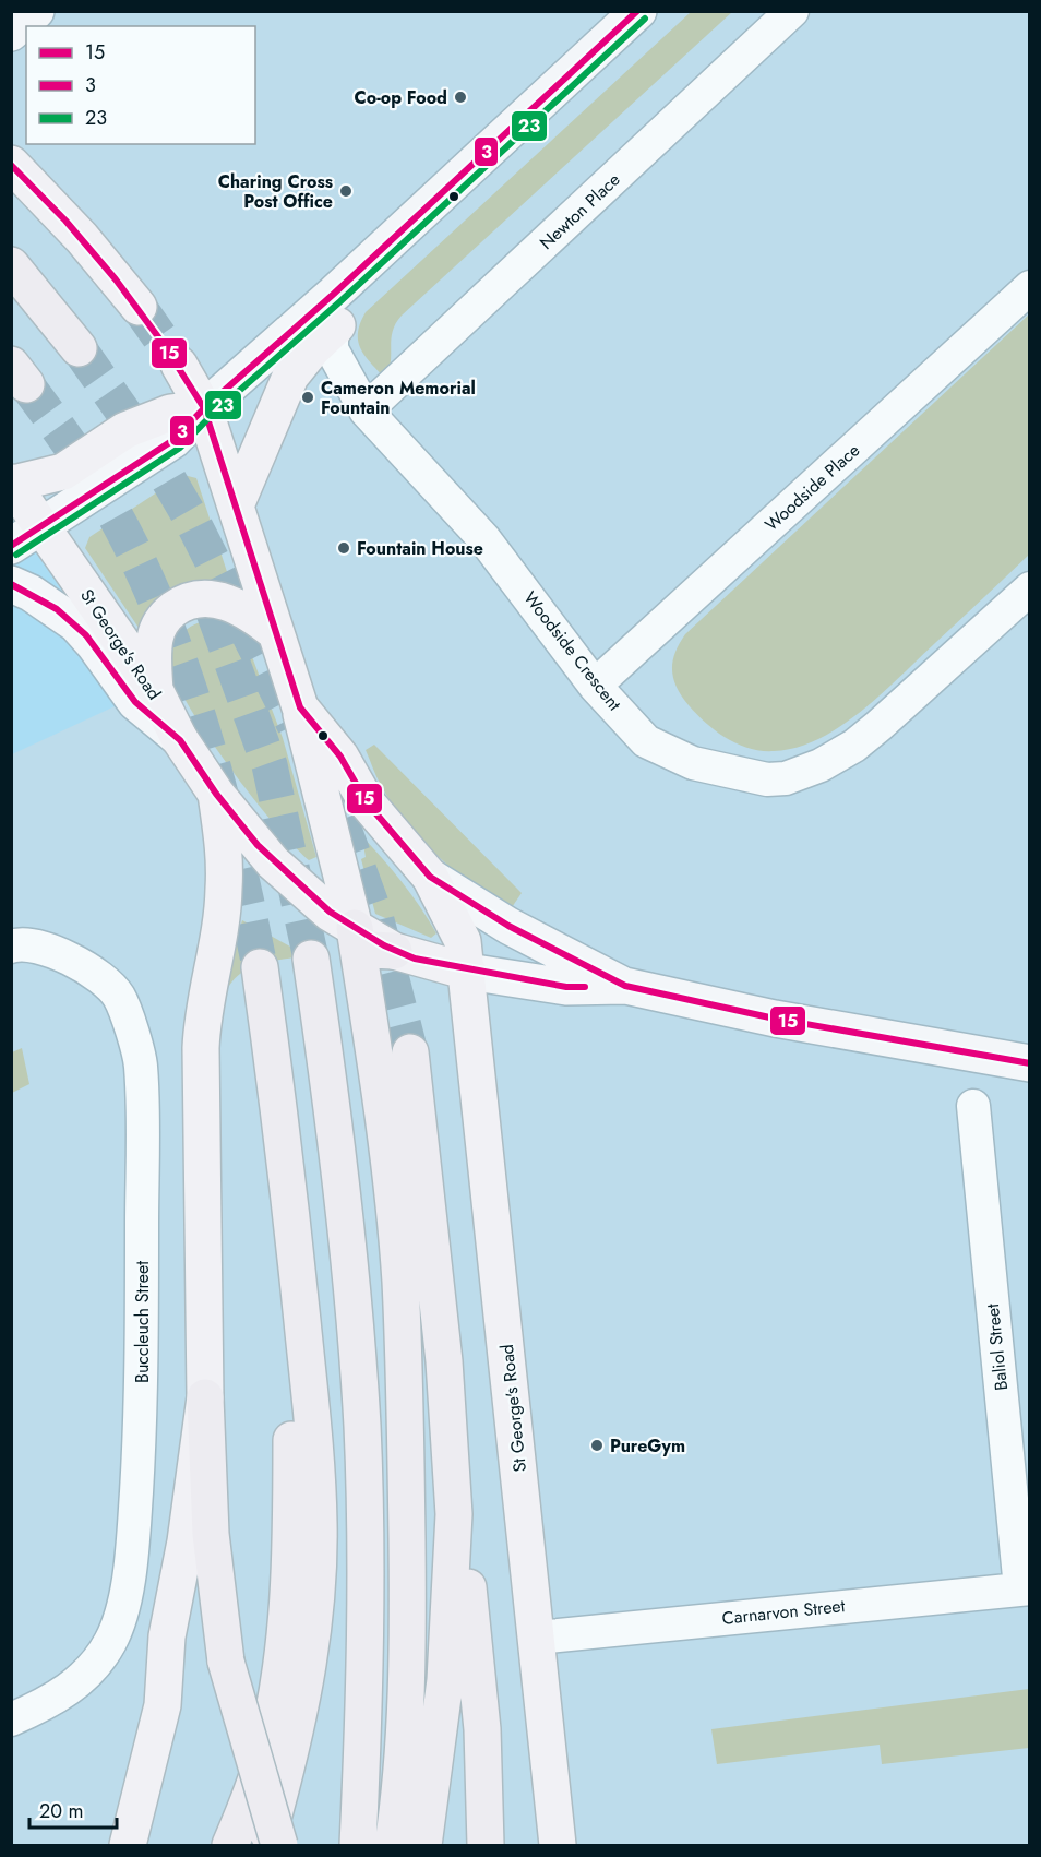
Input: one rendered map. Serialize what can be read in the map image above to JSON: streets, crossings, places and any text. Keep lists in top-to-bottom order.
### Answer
{
  "streets": {
    "main road": ["St George's Road"],
    "street": [
      "Newton Place",
      "Woodside Place",
      "Woodside Crescent",
      "Buccleuch Street",
      "Baliol Street",
      "Carnarvon Street"
    ]
  },
  "crossings": [
    ["Newton Place", "Woodside Crescent"],
    ["Woodside Place", "Woodside Crescent"],
    ["St George's Road", "Carnarvon Street"],
    ["Baliol Street", "Carnarvon Street"]
  ],
  "places": [
    "Co-op Food",
    "Charing Cross Post Office",
    "Cameron Memorial Fountain",
    "Fountain House",
    "PureGym"
  ],
  "lines": ["transit line 3", "transit line 23", "transit line 15"],
  "legend": ["15", "3", "23"],
  "scale_bar": "20 m"
}
